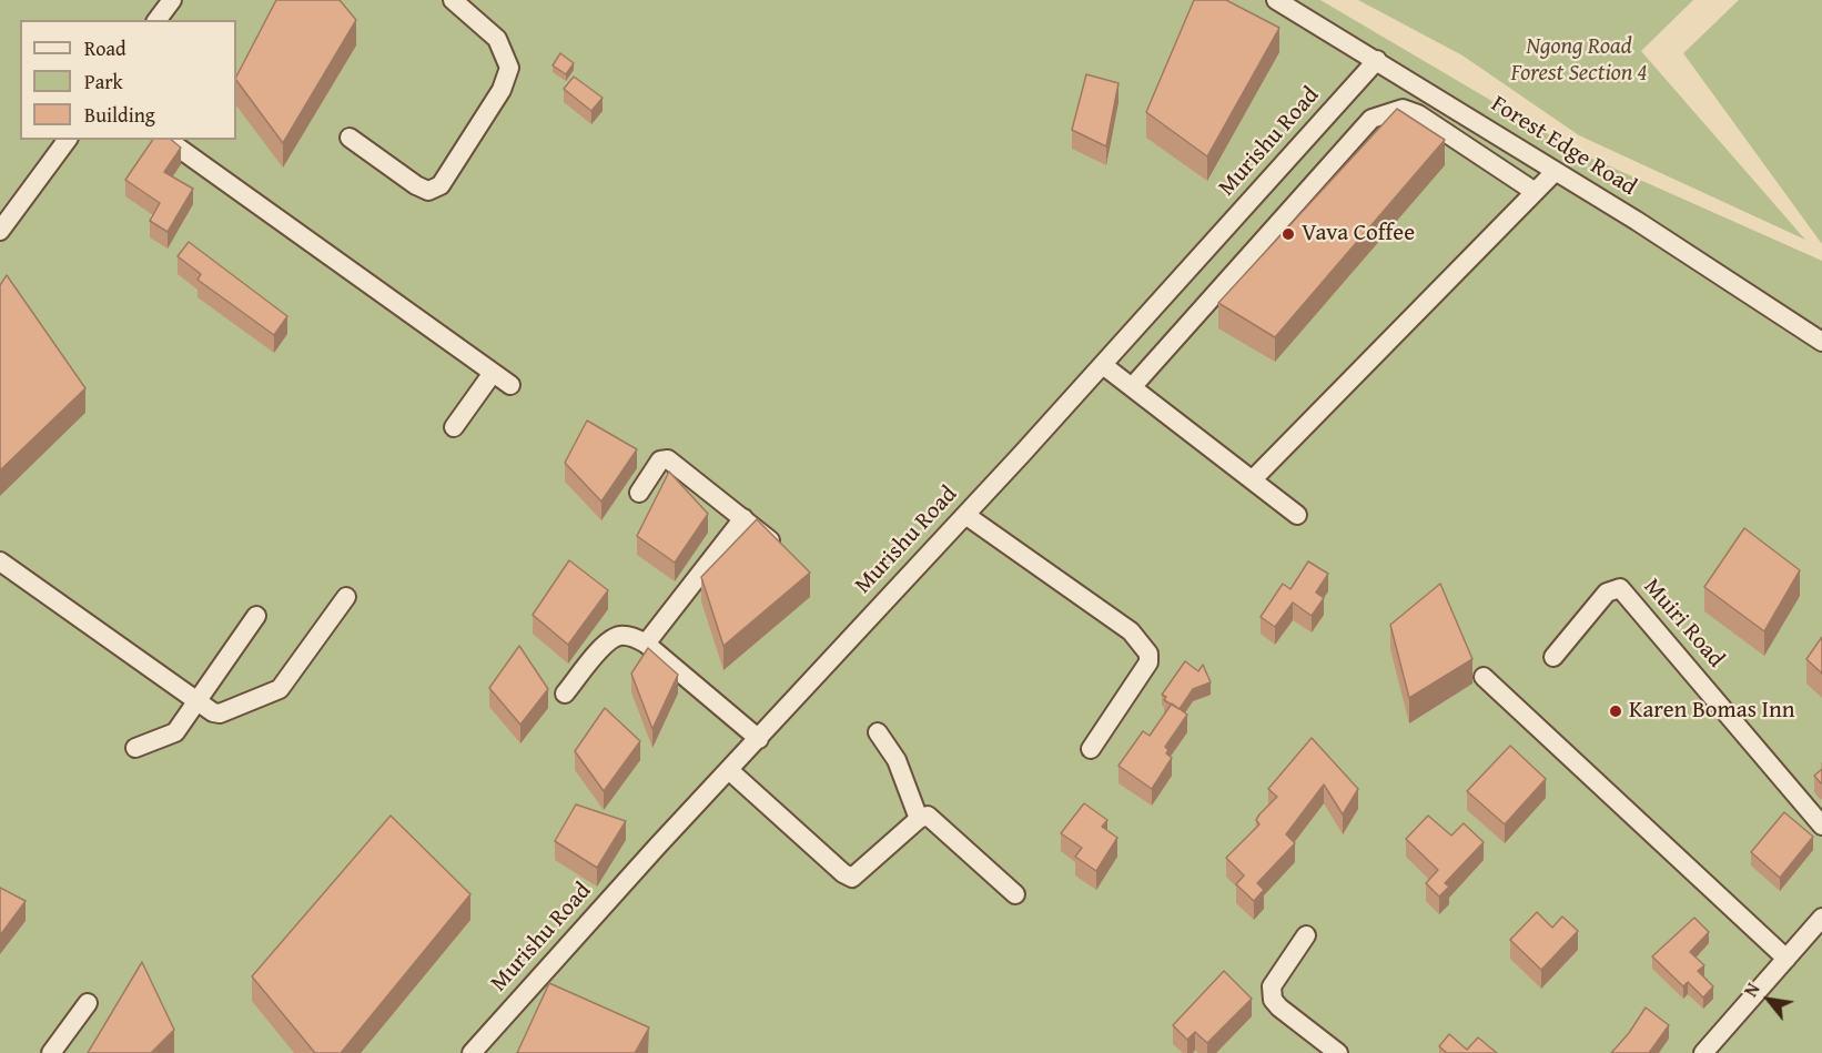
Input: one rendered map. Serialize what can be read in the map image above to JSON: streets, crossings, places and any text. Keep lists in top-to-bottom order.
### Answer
{
  "streets": {
    "street": ["Murishu Road", "Forest Edge Road", "Muiri Road"]
  },
  "crossings": [
    ["Murishu Road", "Forest Edge Road"]
  ],
  "parks": ["Ngong Road Forest Section 4"],
  "places": ["Vava Coffee", "Karen Bomas Inn"],
  "legend": ["Road", "Park", "Building"],
  "north": "top left"
}
